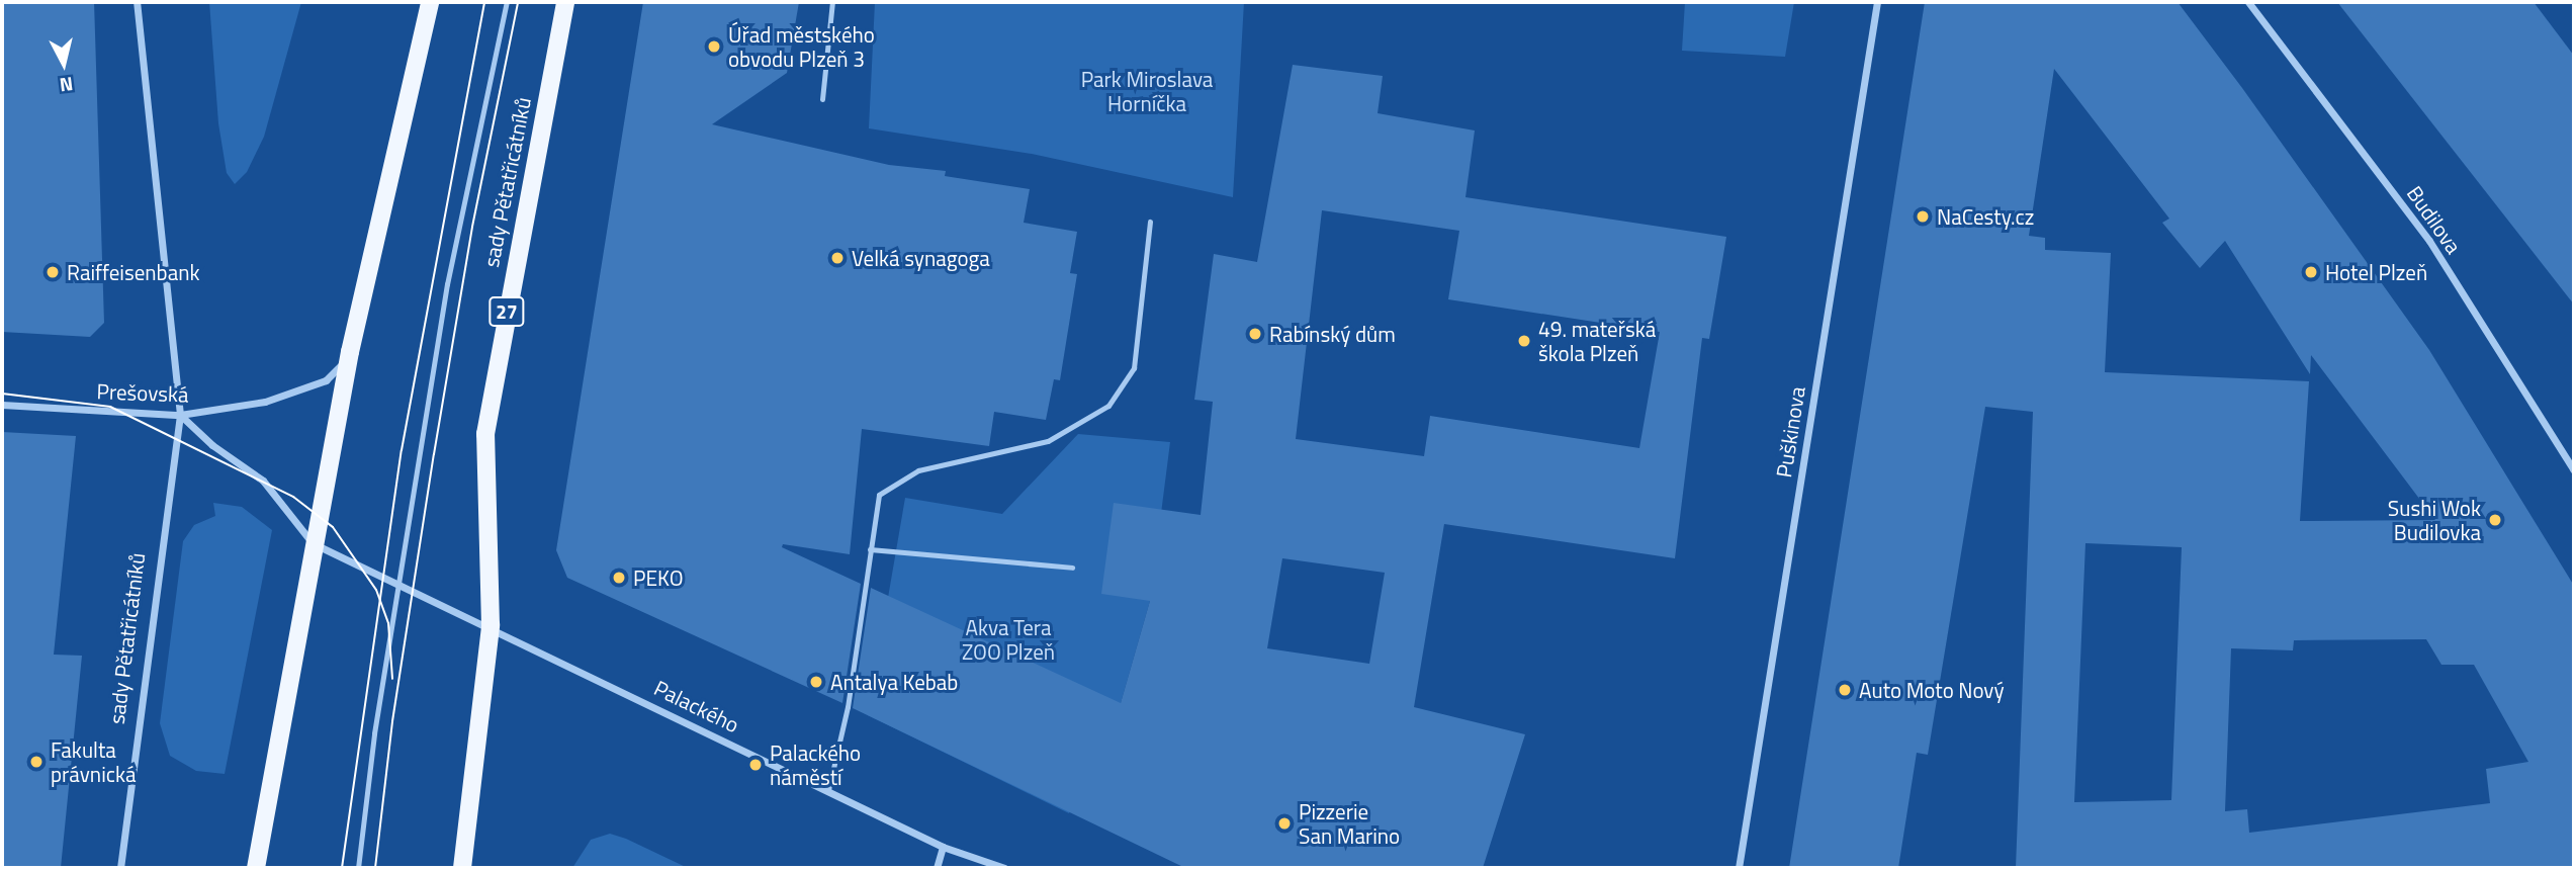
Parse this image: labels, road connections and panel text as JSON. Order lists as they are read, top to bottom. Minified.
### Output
{"streets":{"main road":["sady Pětatřicátníků","27"],"street":["Budilova","Prešovská","Puškinova","Palackého"]},"crossings":[["sady Pětatřicátníků","Prešovská"],["sady Pětatřicátníků","Palackého"]],"parks":["Park Miroslava Horníčka","Akva Tera ZOO Plzeň"],"places":["Úřad městského obvodu Plzeň 3","NaCesty.cz","Velká synagoga","Raiffeisenbank","Hotel Plzeň","Rabínský dům","49. mateřská škola Plzeň","Sushi Wok Budilovka","PEKO","Antalya Kebab","Auto Moto Nový","Fakulta právnická","Palackého náměstí","Pizzerie San Marino"],"north":"bottom"}
